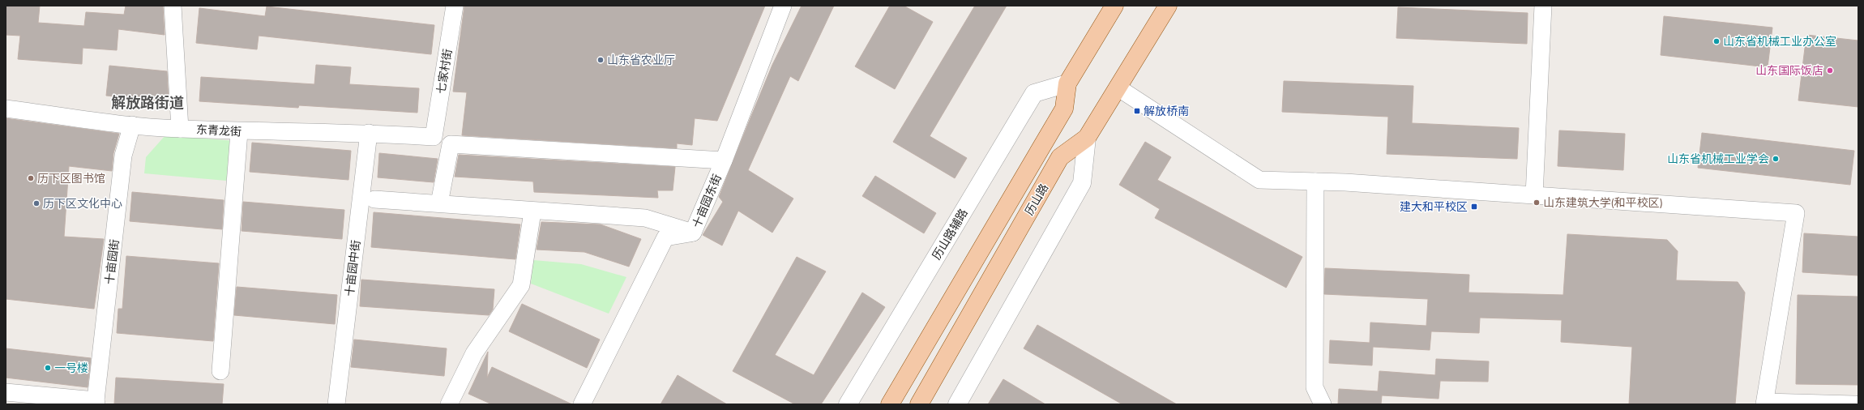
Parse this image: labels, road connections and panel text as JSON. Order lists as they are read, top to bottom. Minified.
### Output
{"streets":{"main road":["历山路"],"street":["七家村街","东青龙街","十亩园东街","历山路辅路","十亩园街","十亩园中街"]},"crossings":[["七家村街","东青龙街"],["东青龙街","十亩园街"],["东青龙街","十亩园中街"],["历山路","历山路辅路"]],"districts":["解放路街道"],"places":{"other":["山东省机械工业办公室","山东省农业厅","山东国际饭店","山东省机械工业学会","历下区图书馆","山东建筑大学(和平校区)","历下区文化中心","一号楼"],"transit":["解放桥南","建大和平校区"]}}
